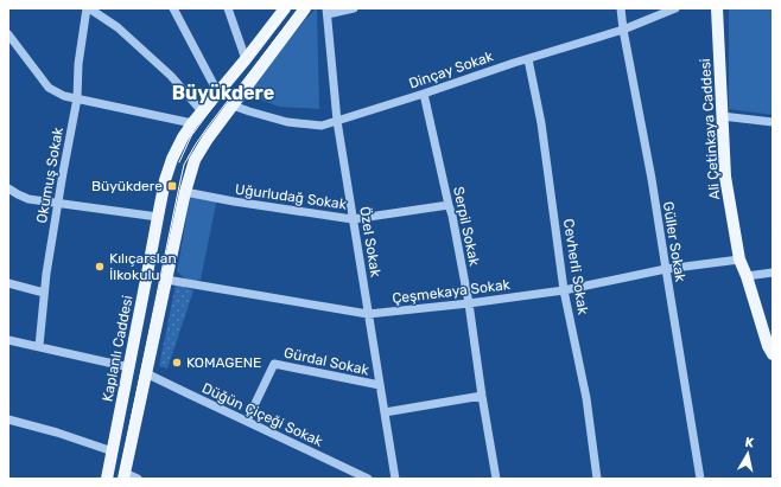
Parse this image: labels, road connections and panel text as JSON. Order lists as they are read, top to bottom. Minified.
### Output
{"streets":{"main road":["Ali Çetinkaya Caddesi","Kaplanlı Caddesi"],"street":["Dinçay Sokak","Okumuş Sokak","Uğurludağ Sokak","Serpil Sokak","Özel Sokak","Güller Sokak","Cevherli Sokak","Çeşmekaya Sokak","Gürdal Sokak","Düğün Çiçeği Sokak"]},"crossings":[["Dinçay Sokak","Serpil Sokak"],["Dinçay Sokak","Özel Sokak"],["Dinçay Sokak","Güller Sokak"],["Dinçay Sokak","Cevherli Sokak"],["Ali Çetinkaya Caddesi","Çeşmekaya Sokak"],["Uğurludağ Sokak","Serpil Sokak"],["Uğurludağ Sokak","Özel Sokak"],["Serpil Sokak","Çeşmekaya Sokak"],["Özel Sokak","Çeşmekaya Sokak"],["Özel Sokak","Gürdal Sokak"],["Güller Sokak","Çeşmekaya Sokak"],["Cevherli Sokak","Çeşmekaya Sokak"],["Gürdal Sokak","Düğün Çiçeği Sokak"]],"districts":["Büyükdere"],"places":{"transit":["Büyükdere"],"other":["Kılıçarslan İlkokulu","KOMAGENE"]},"north":"top"}
